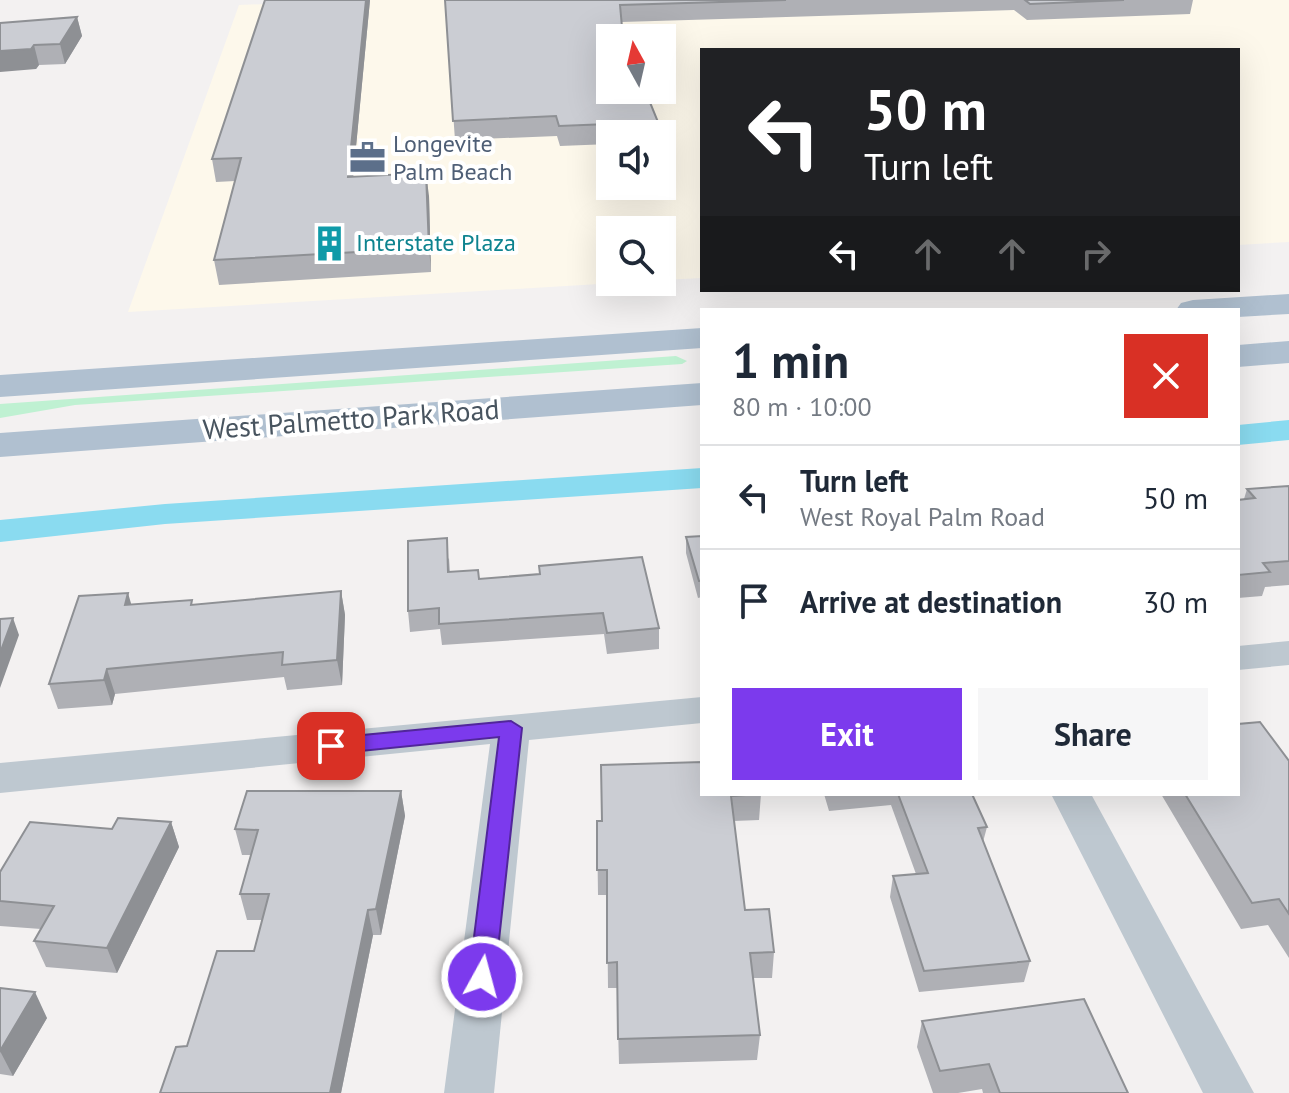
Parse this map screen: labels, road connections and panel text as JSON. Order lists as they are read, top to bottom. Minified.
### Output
{"streets":{"main road":["West Palmetto Park Road"]},"places":{"office":["Longevite Palm Beach"],"building":["Interstate Plaza"]},"north":"top","page":{"turn":["50 m","Turn left"],"heading":["1 min","80 m · 10:00"],"list":[{"name":"Turn left","note":"West Royal Palm Road","value":"50 m"},{"name":"Arrive at destination","value":"30 m"}],"buttons":["Exit","Share"]}}
